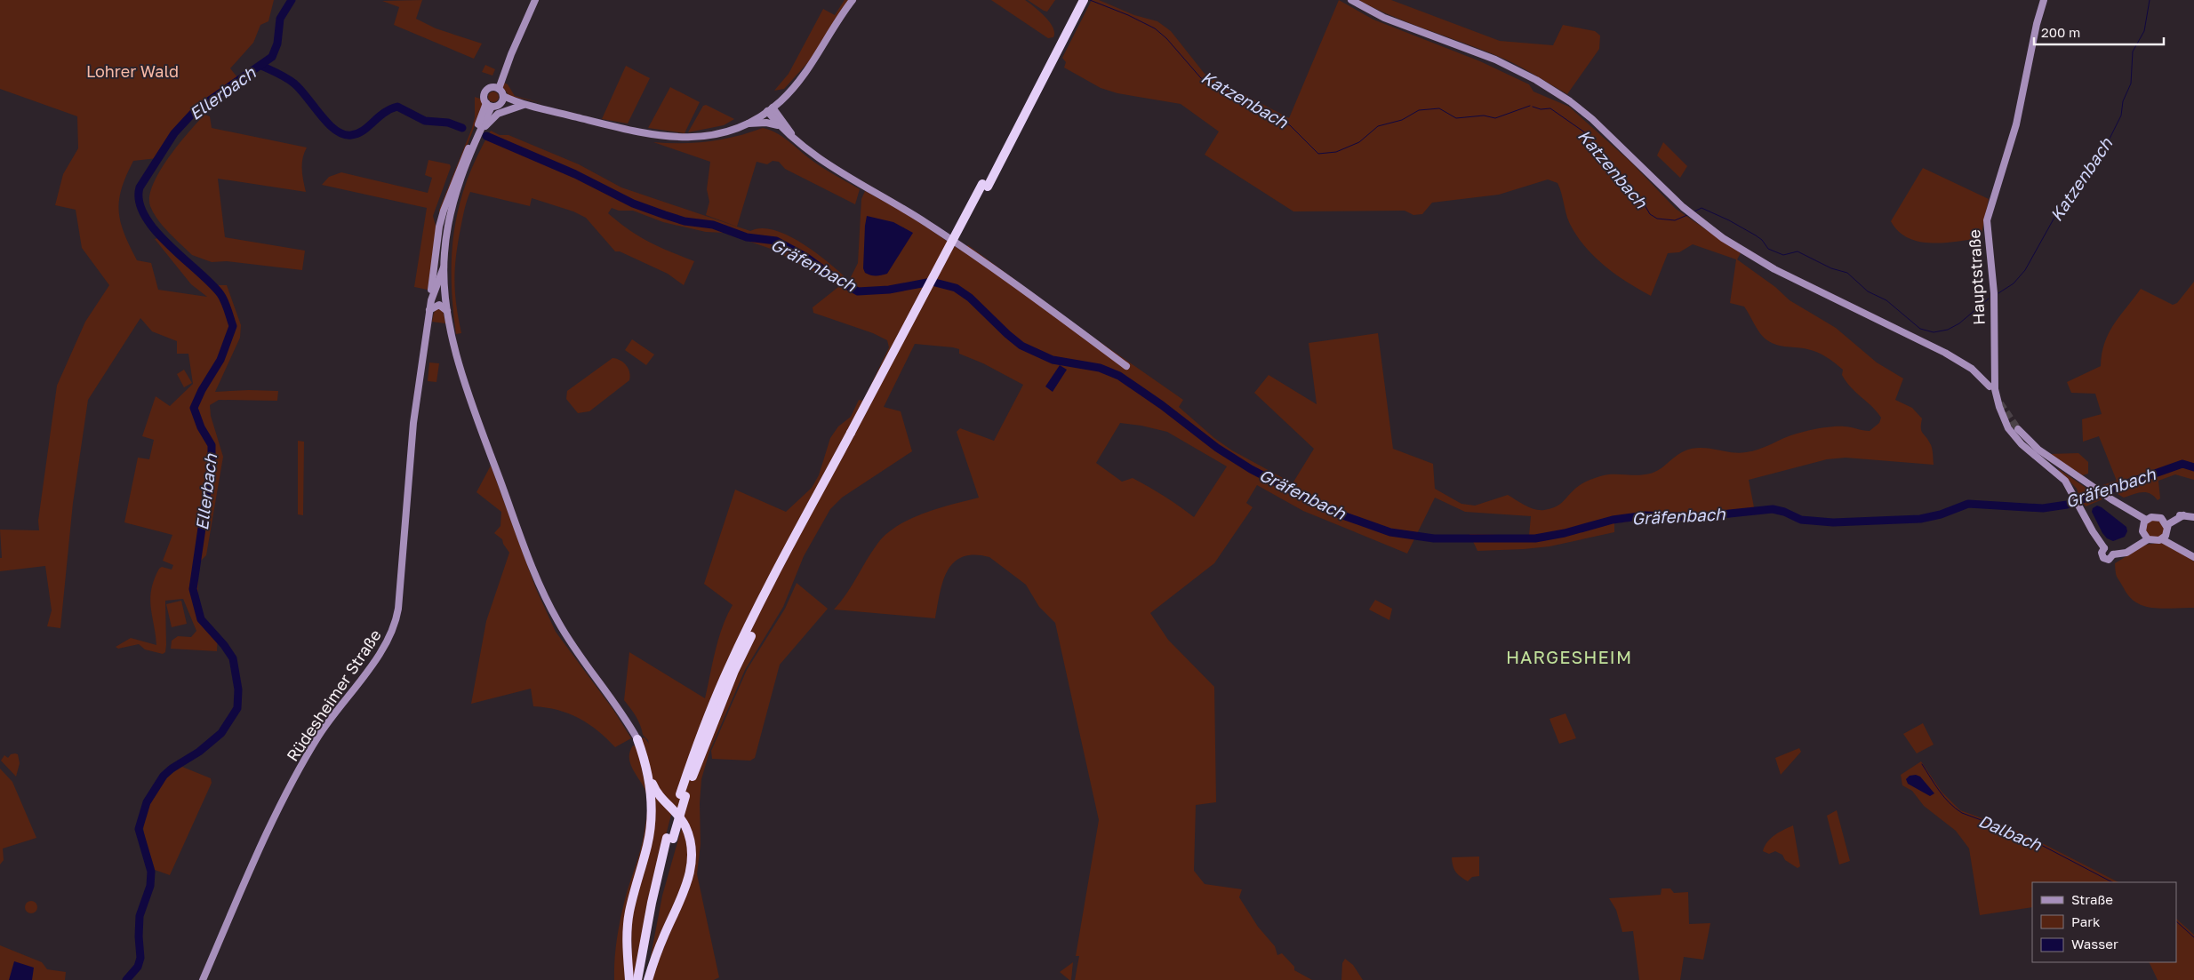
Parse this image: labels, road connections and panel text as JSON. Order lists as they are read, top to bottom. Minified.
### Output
{"streets":{"main road":["Hauptstraße","Rüdesheimer Straße"]},"districts":["HARGESHEIM"],"water":["Ellerbach","Katzenbach","Gräfenbach","Dalbach"],"parks":["Lohrer Wald"],"legend":["Straße","Park","Wasser"],"scale_bar":"200 m"}
